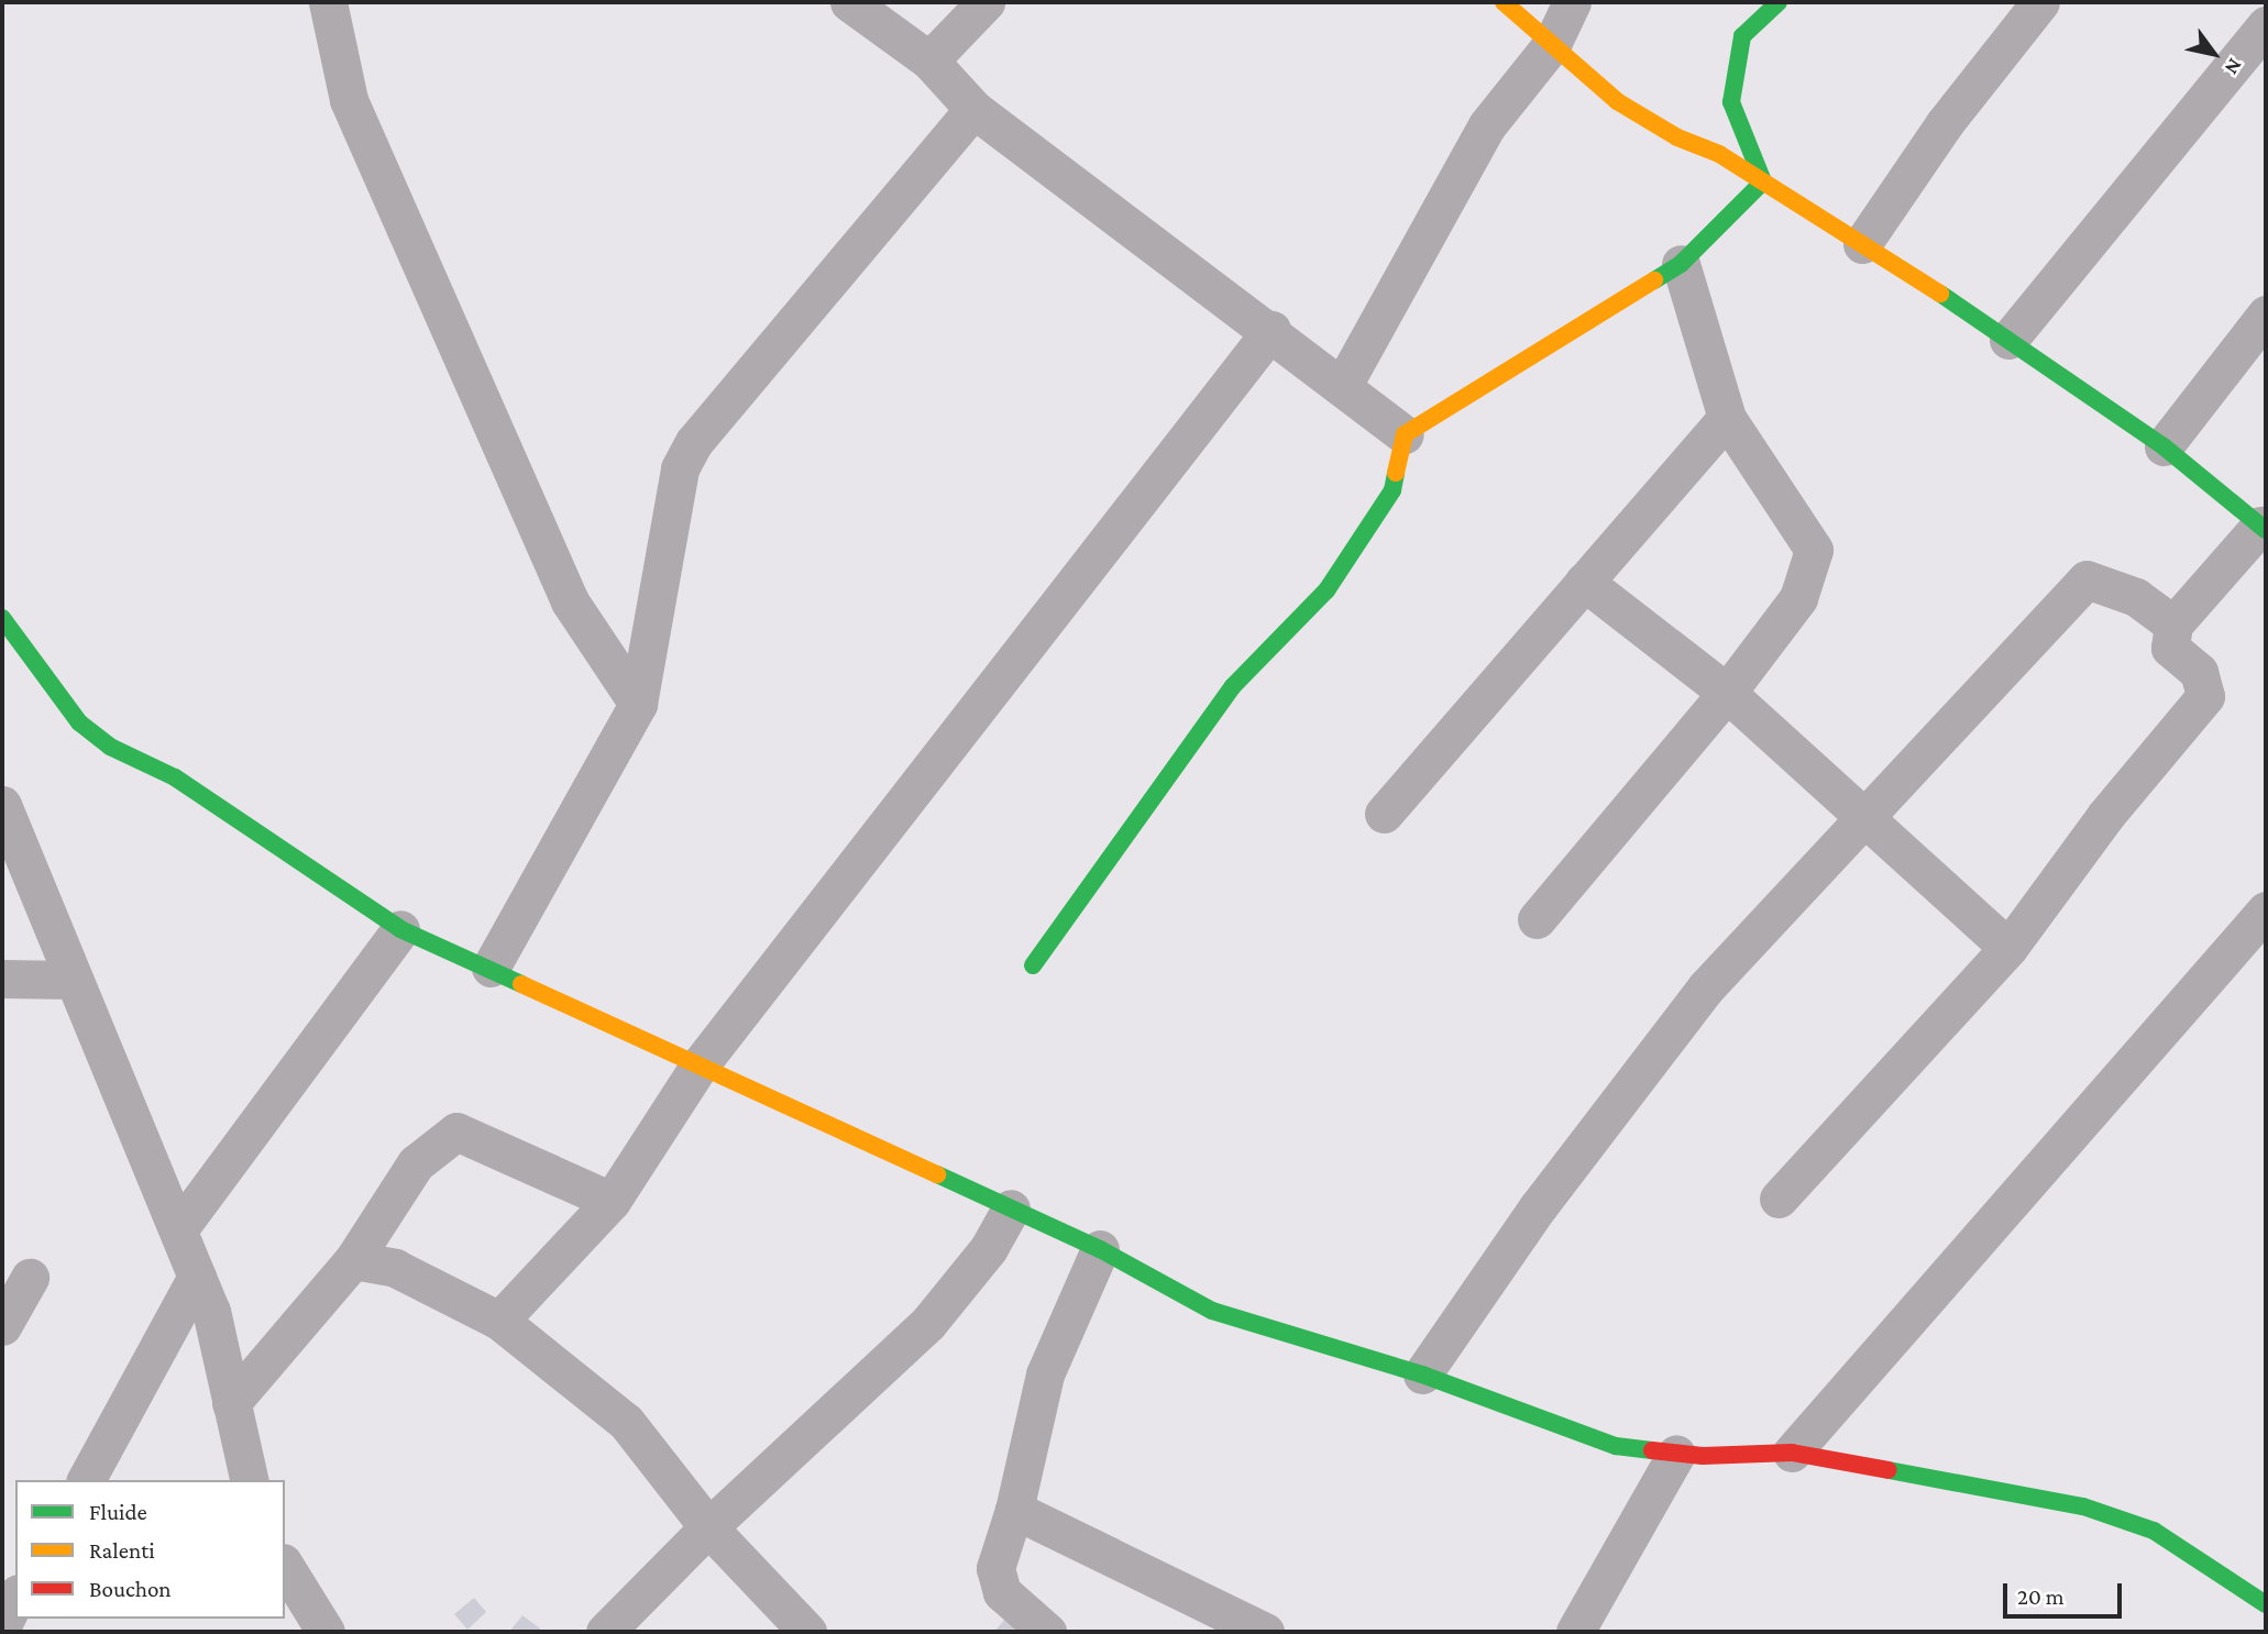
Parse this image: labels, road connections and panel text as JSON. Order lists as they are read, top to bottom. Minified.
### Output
{"legend":["Fluide","Ralenti","Bouchon"],"scale_bar":"20 m","north":"bottom right"}
